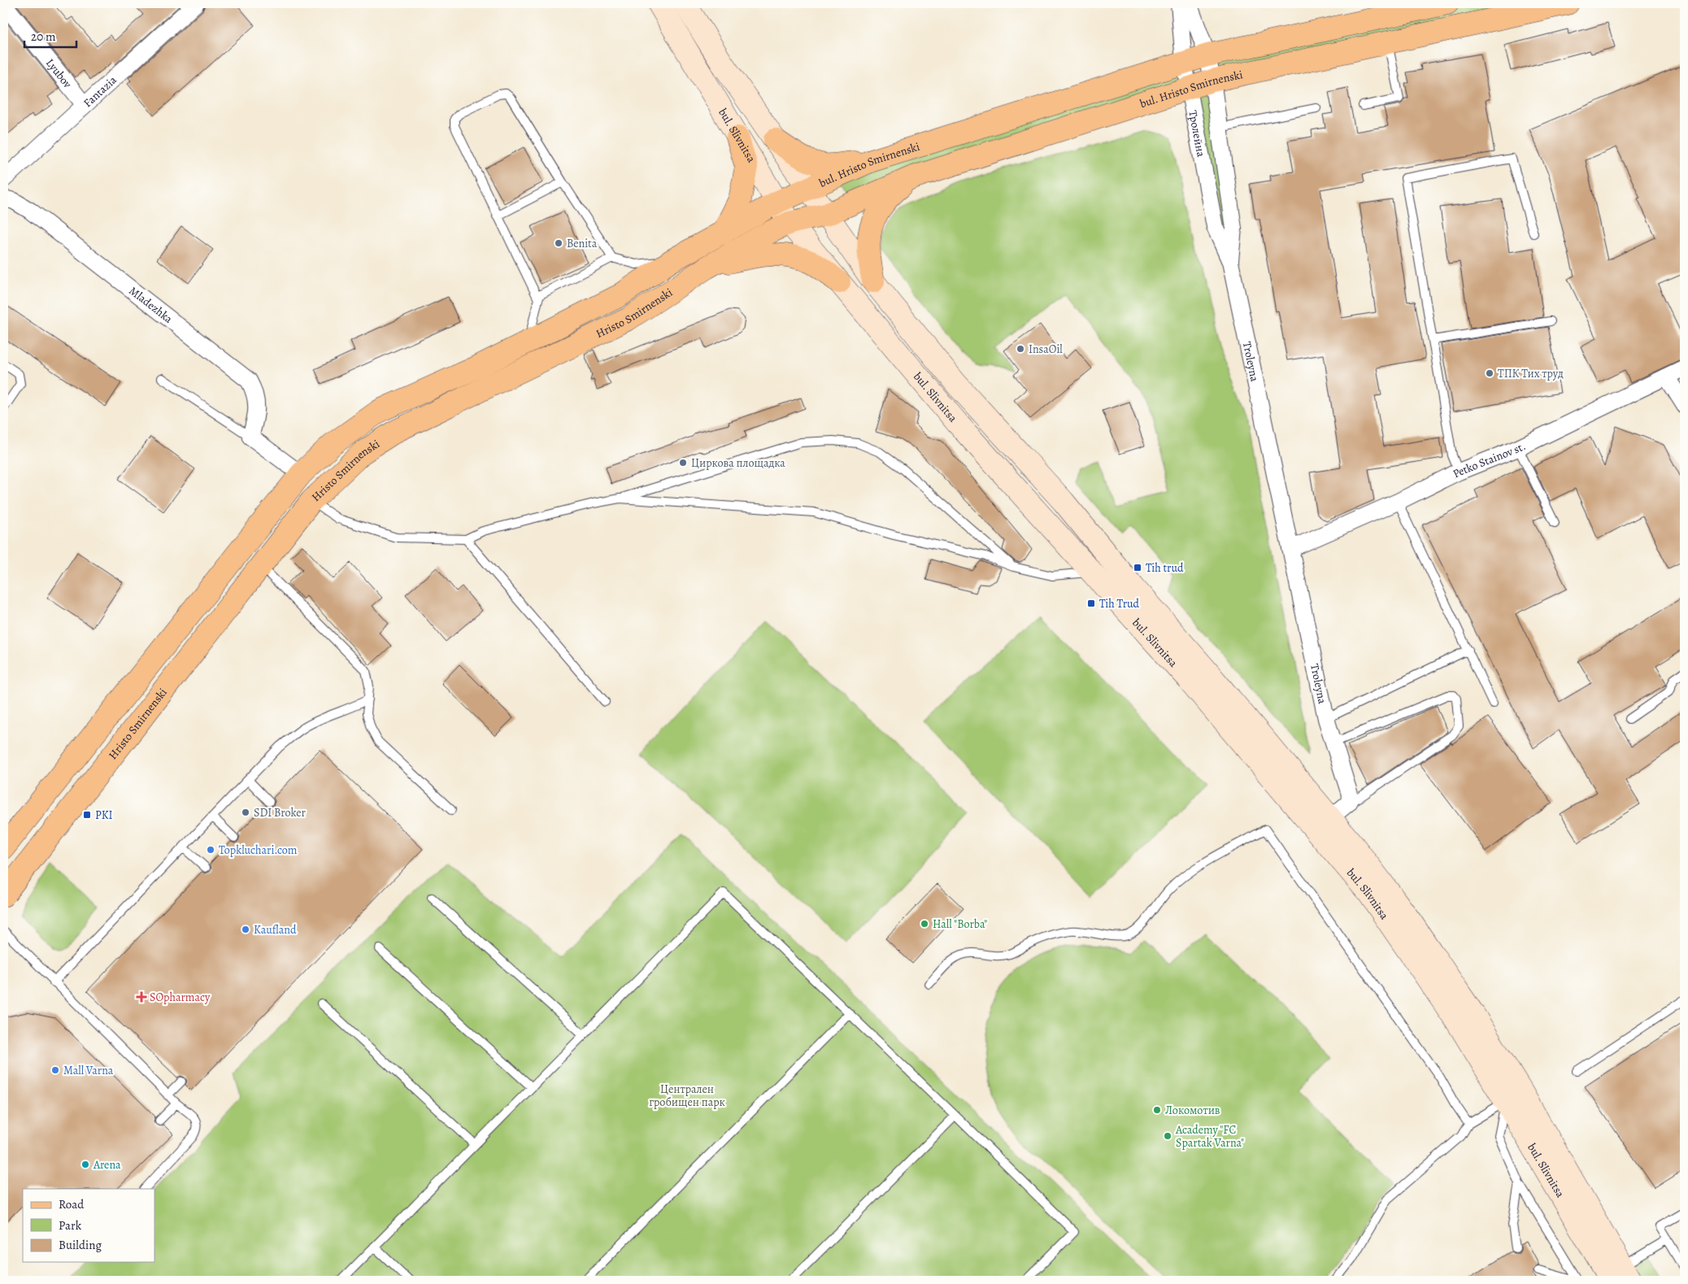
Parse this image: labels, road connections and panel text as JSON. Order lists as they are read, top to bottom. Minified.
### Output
{"streets":{"main road":["bul. Hristo Smirnenski","bul. Slivnitsa","Hristo Smirnenski"],"street":["Lyubov","Fantazia","Тролейна","Mladezhka","Troleyna","Petko Stainov st."]},"crossings":[["Lyubov","Fantazia"],["bul. Hristo Smirnenski","Тролейна"],["bul. Hristo Smirnenski","bul. Slivnitsa"],["bul. Hristo Smirnenski","Hristo Smirnenski"],["bul. Hristo Smirnenski","Troleyna"],["Тролейна","Troleyna"],["bul. Slivnitsa","Hristo Smirnenski"],["Troleyna","Petko Stainov st."]],"parks":["Централен гробищен парк"],"places":{"other":["Benita","InsaOil","ТПК Тих труд","Циркова площадка","SDI Broker","Topkluchari.com","Hall \"Borba\"","Kaufland","Mall Varna","Локомотив","Academy \"FC Spartak Varna\"","Arena"],"transit":["Tih trud","Tih Trud","PKI"],"health":["SOpharmacy"]},"legend":["Road","Park","Building"],"scale_bar":"20 m"}
